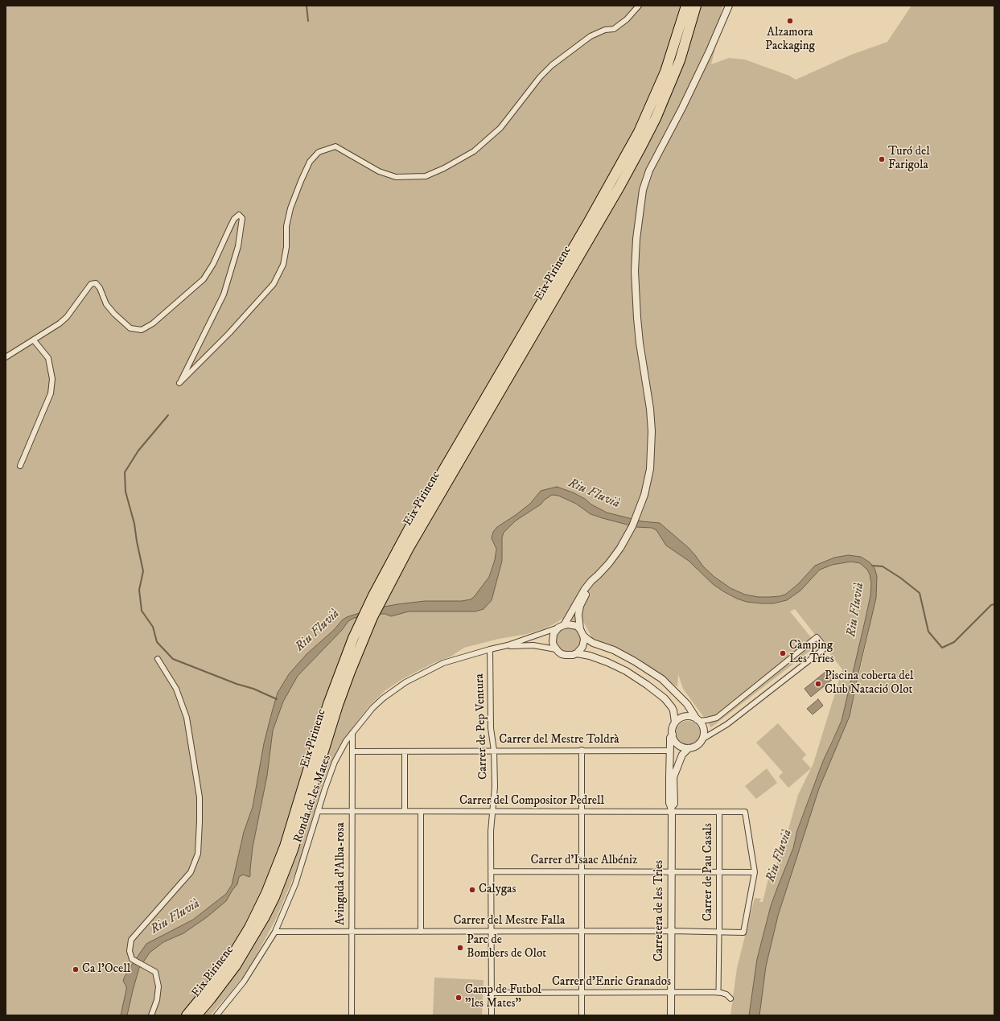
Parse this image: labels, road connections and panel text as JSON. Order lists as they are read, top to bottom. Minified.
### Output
{"streets":{"highway":["Eix Pirinenc"],"street":["Carrer de Pep Ventura","Carrer del Mestre Toldrà","Ronda de les Mates","Carrer del Compositor Pedrell","Carrer d'Isaac Albéniz","Carrer de Pau Casals","Avinguda d'Alba-rosa","Carretera de les Tries","Carrer del Mestre Falla","Carrer d'Enric Granados"]},"crossings":[["Carrer de Pep Ventura","Carrer del Mestre Toldrà"],["Carrer de Pep Ventura","Ronda de les Mates"],["Carrer de Pep Ventura","Carrer del Compositor Pedrell"],["Carrer de Pep Ventura","Carrer d'Isaac Albéniz"],["Carrer de Pep Ventura","Carrer del Mestre Falla"],["Carrer de Pep Ventura","Carrer d'Enric Granados"],["Carrer del Mestre Toldrà","Avinguda d'Alba-rosa"],["Carrer del Mestre Toldrà","Carretera de les Tries"],["Ronda de les Mates","Carrer del Compositor Pedrell"],["Ronda de les Mates","Avinguda d'Alba-rosa"],["Ronda de les Mates","Carrer del Mestre Falla"],["Carrer del Compositor Pedrell","Carrer d'Isaac Albéniz"],["Carrer del Compositor Pedrell","Carrer de Pau Casals"],["Carrer del Compositor Pedrell","Avinguda d'Alba-rosa"],["Carrer del Compositor Pedrell","Carretera de les Tries"],["Carrer del Compositor Pedrell","Carrer del Mestre Falla"],["Carrer d'Isaac Albéniz","Carrer de Pau Casals"],["Carrer d'Isaac Albéniz","Carretera de les Tries"],["Carrer d'Isaac Albéniz","Carrer del Mestre Falla"],["Carrer de Pau Casals","Carrer del Mestre Falla"],["Avinguda d'Alba-rosa","Carrer del Mestre Falla"],["Carretera de les Tries","Carrer del Mestre Falla"],["Carretera de les Tries","Carrer d'Enric Granados"]],"water":["Riu Fluvià"],"places":["Alzamora Packaging","Turó del Farigola","Càmping Les Tries","Piscina coberta del Club Natació Olot","Calygas","Parc de Bombers de Olot","Ca l'Ocell","Camp de Futbol \"les Mates\""]}
